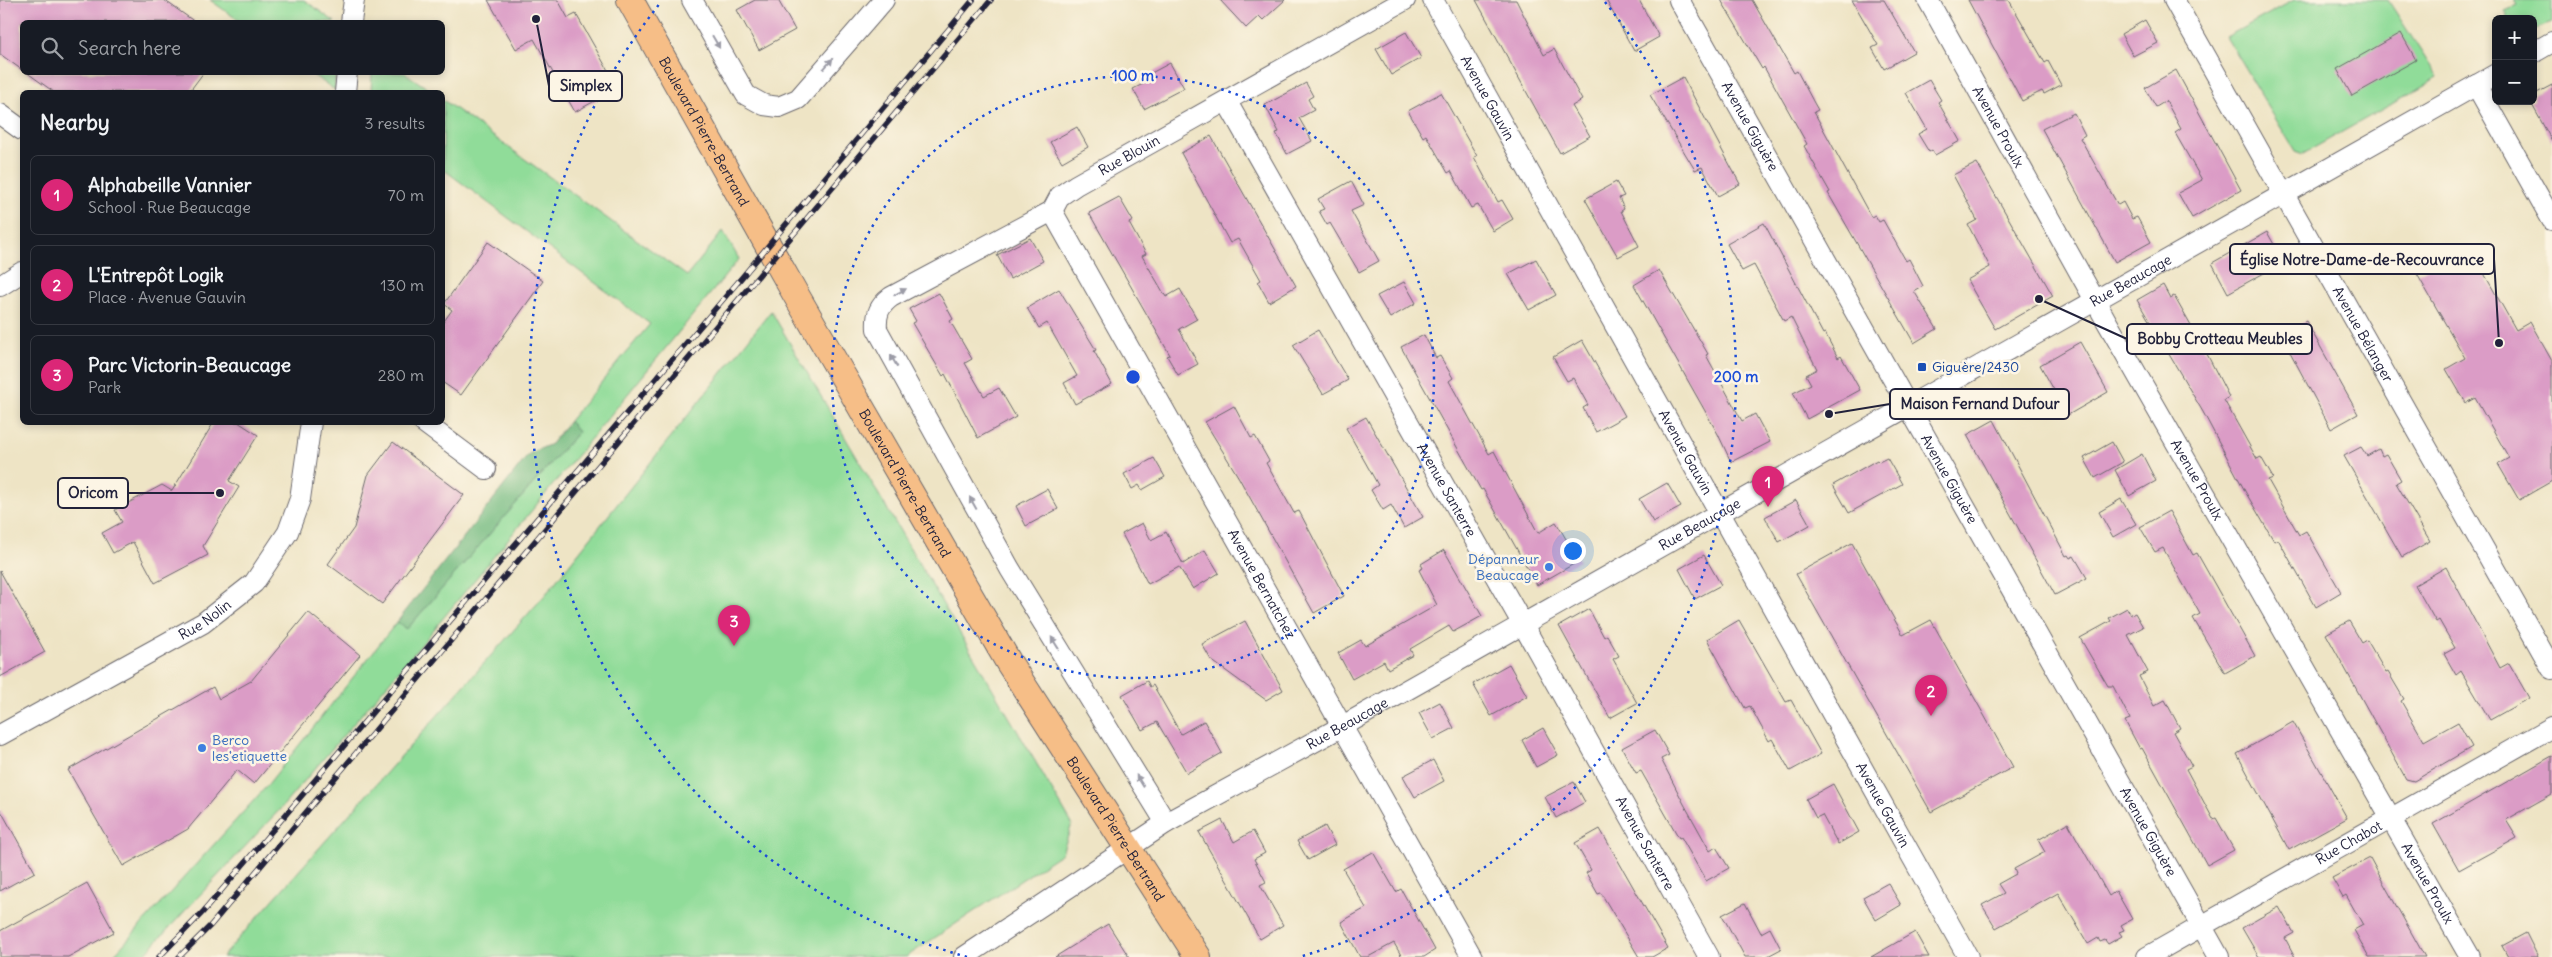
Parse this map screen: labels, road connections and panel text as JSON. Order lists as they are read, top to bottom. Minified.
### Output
{"streets":{"main road":["Boulevard Pierre-Bertrand"],"street":["Avenue Gauvin","Avenue Giguère","Avenue Proulx","Rue Blouin","Rue Beaucage","Avenue Bélanger","Avenue Santerre","Avenue Bernatchez","Rue Nolin","Rue Chabot"]},"crossings":[["Avenue Gauvin","Rue Beaucage"],["Avenue Giguère","Rue Beaucage"],["Avenue Giguère","Rue Chabot"],["Avenue Proulx","Rue Beaucage"],["Avenue Proulx","Rue Chabot"],["Boulevard Pierre-Bertrand","Rue Beaucage"],["Rue Blouin","Rue Beaucage"],["Rue Blouin","Avenue Santerre"],["Rue Blouin","Avenue Bernatchez"],["Rue Beaucage","Avenue Bélanger"],["Rue Beaucage","Avenue Santerre"],["Rue Beaucage","Avenue Bernatchez"]],"places":{"other":["Simplex","Bobby Crotteau Meubles","Église Notre-Dame-de-Recouvrance","Maison Fernand Dufour","Oricom","Dépanneur Beaucage","Berco les'etiquette"],"transit":["Giguère/2430"]},"page":{"map_buttons":["+","−"],"search":"Search here","heading":["Nearby","3 results"],"list":[{"mark":"1","name":"Alphabeille Vannier","note":"School · Rue Beaucage","value":"70 m"},{"mark":"2","name":"L'Entrepôt Logik","note":"Place · Avenue Gauvin","value":"130 m"},{"mark":"3","name":"Parc Victorin-Beaucage","note":"Park","value":"280 m"}],"pins":["1","3","2"]},"rings":["100 m","200 m"]}
